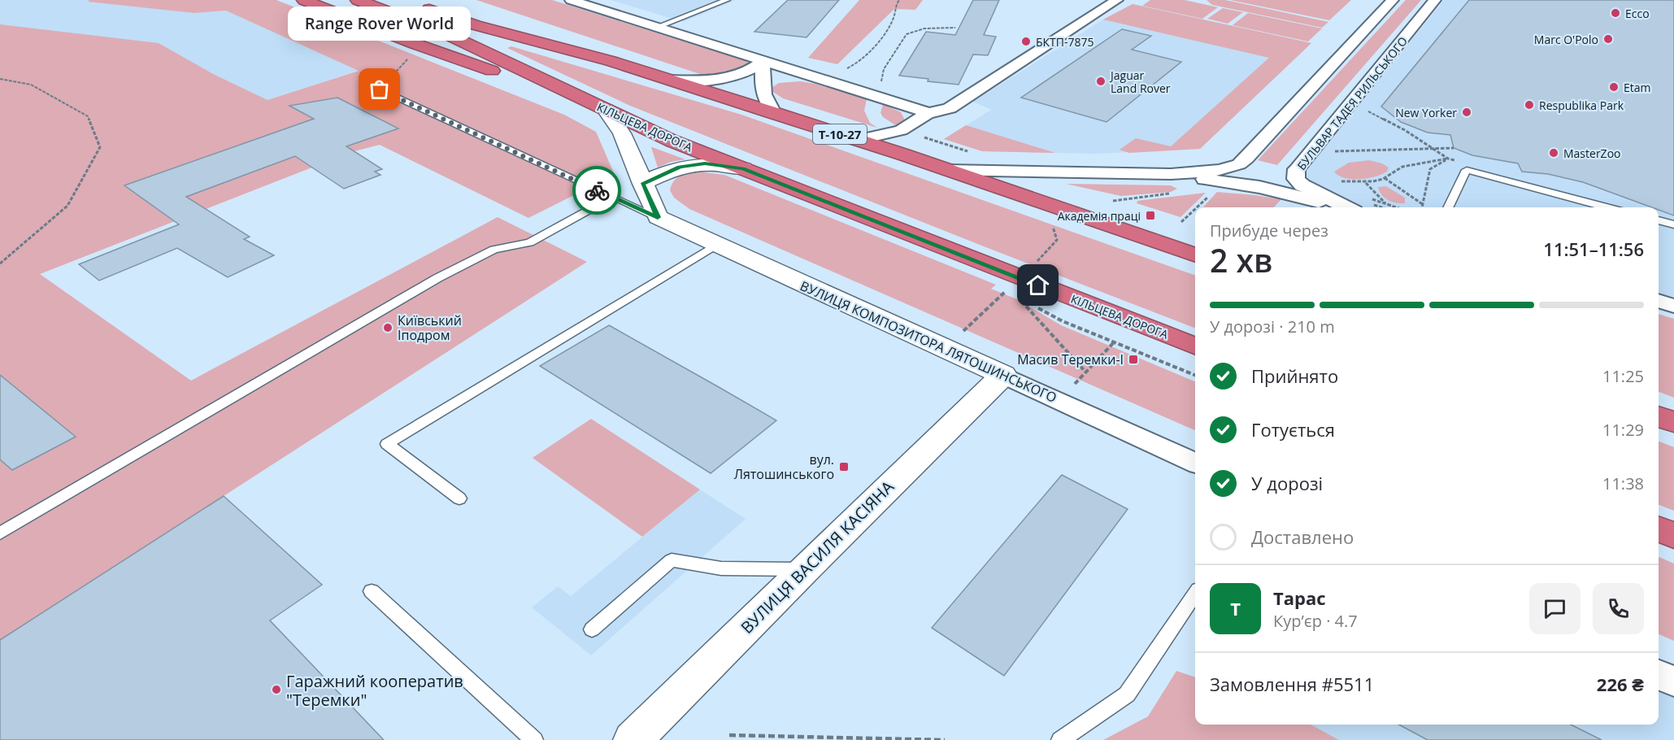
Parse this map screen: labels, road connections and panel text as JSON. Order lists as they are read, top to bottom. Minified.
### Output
{"streets":{"highway":["КІЛЬЦЕВА ДОРОГА","Т-10-27"],"street":["БУЛЬВАР ТАДЕЯ РИЛЬСЬКОГО","ВУЛИЦЯ КОМПОЗИТОРА ЛЯТОШИНСЬКОГО","ВУЛИЦЯ ВАСИЛЯ КАСІЯНА"]},"crossings":[["ВУЛИЦЯ КОМПОЗИТОРА ЛЯТОШИНСЬКОГО","ВУЛИЦЯ ВАСИЛЯ КАСІЯНА"]],"places":{"other":["Ecco","Marc O'Polo","БКТП-7875","Jaguar Land Rover","Etam","Range Rover World","Respublika Park","New Yorker","MasterZoo","Київський Іподром","Гаражний кооператив \"Теремки\""],"transit":["Академія праці","Масив Теремки-I","вул. Лятошинського"]},"page":{"bubble":"Range Rover World","heading":["2 хв","Прибуде через","11:51–11:56"],"panel":["Тарас","Кур’єр · 4.7","Замовлення #5511","226 ₴"],"bar":"У дорозі · 210 m","list":[["Прийнято","11:25"],["Готується","11:29"],["У дорозі","11:38"],"Доставлено"],"round":"Т"}}
